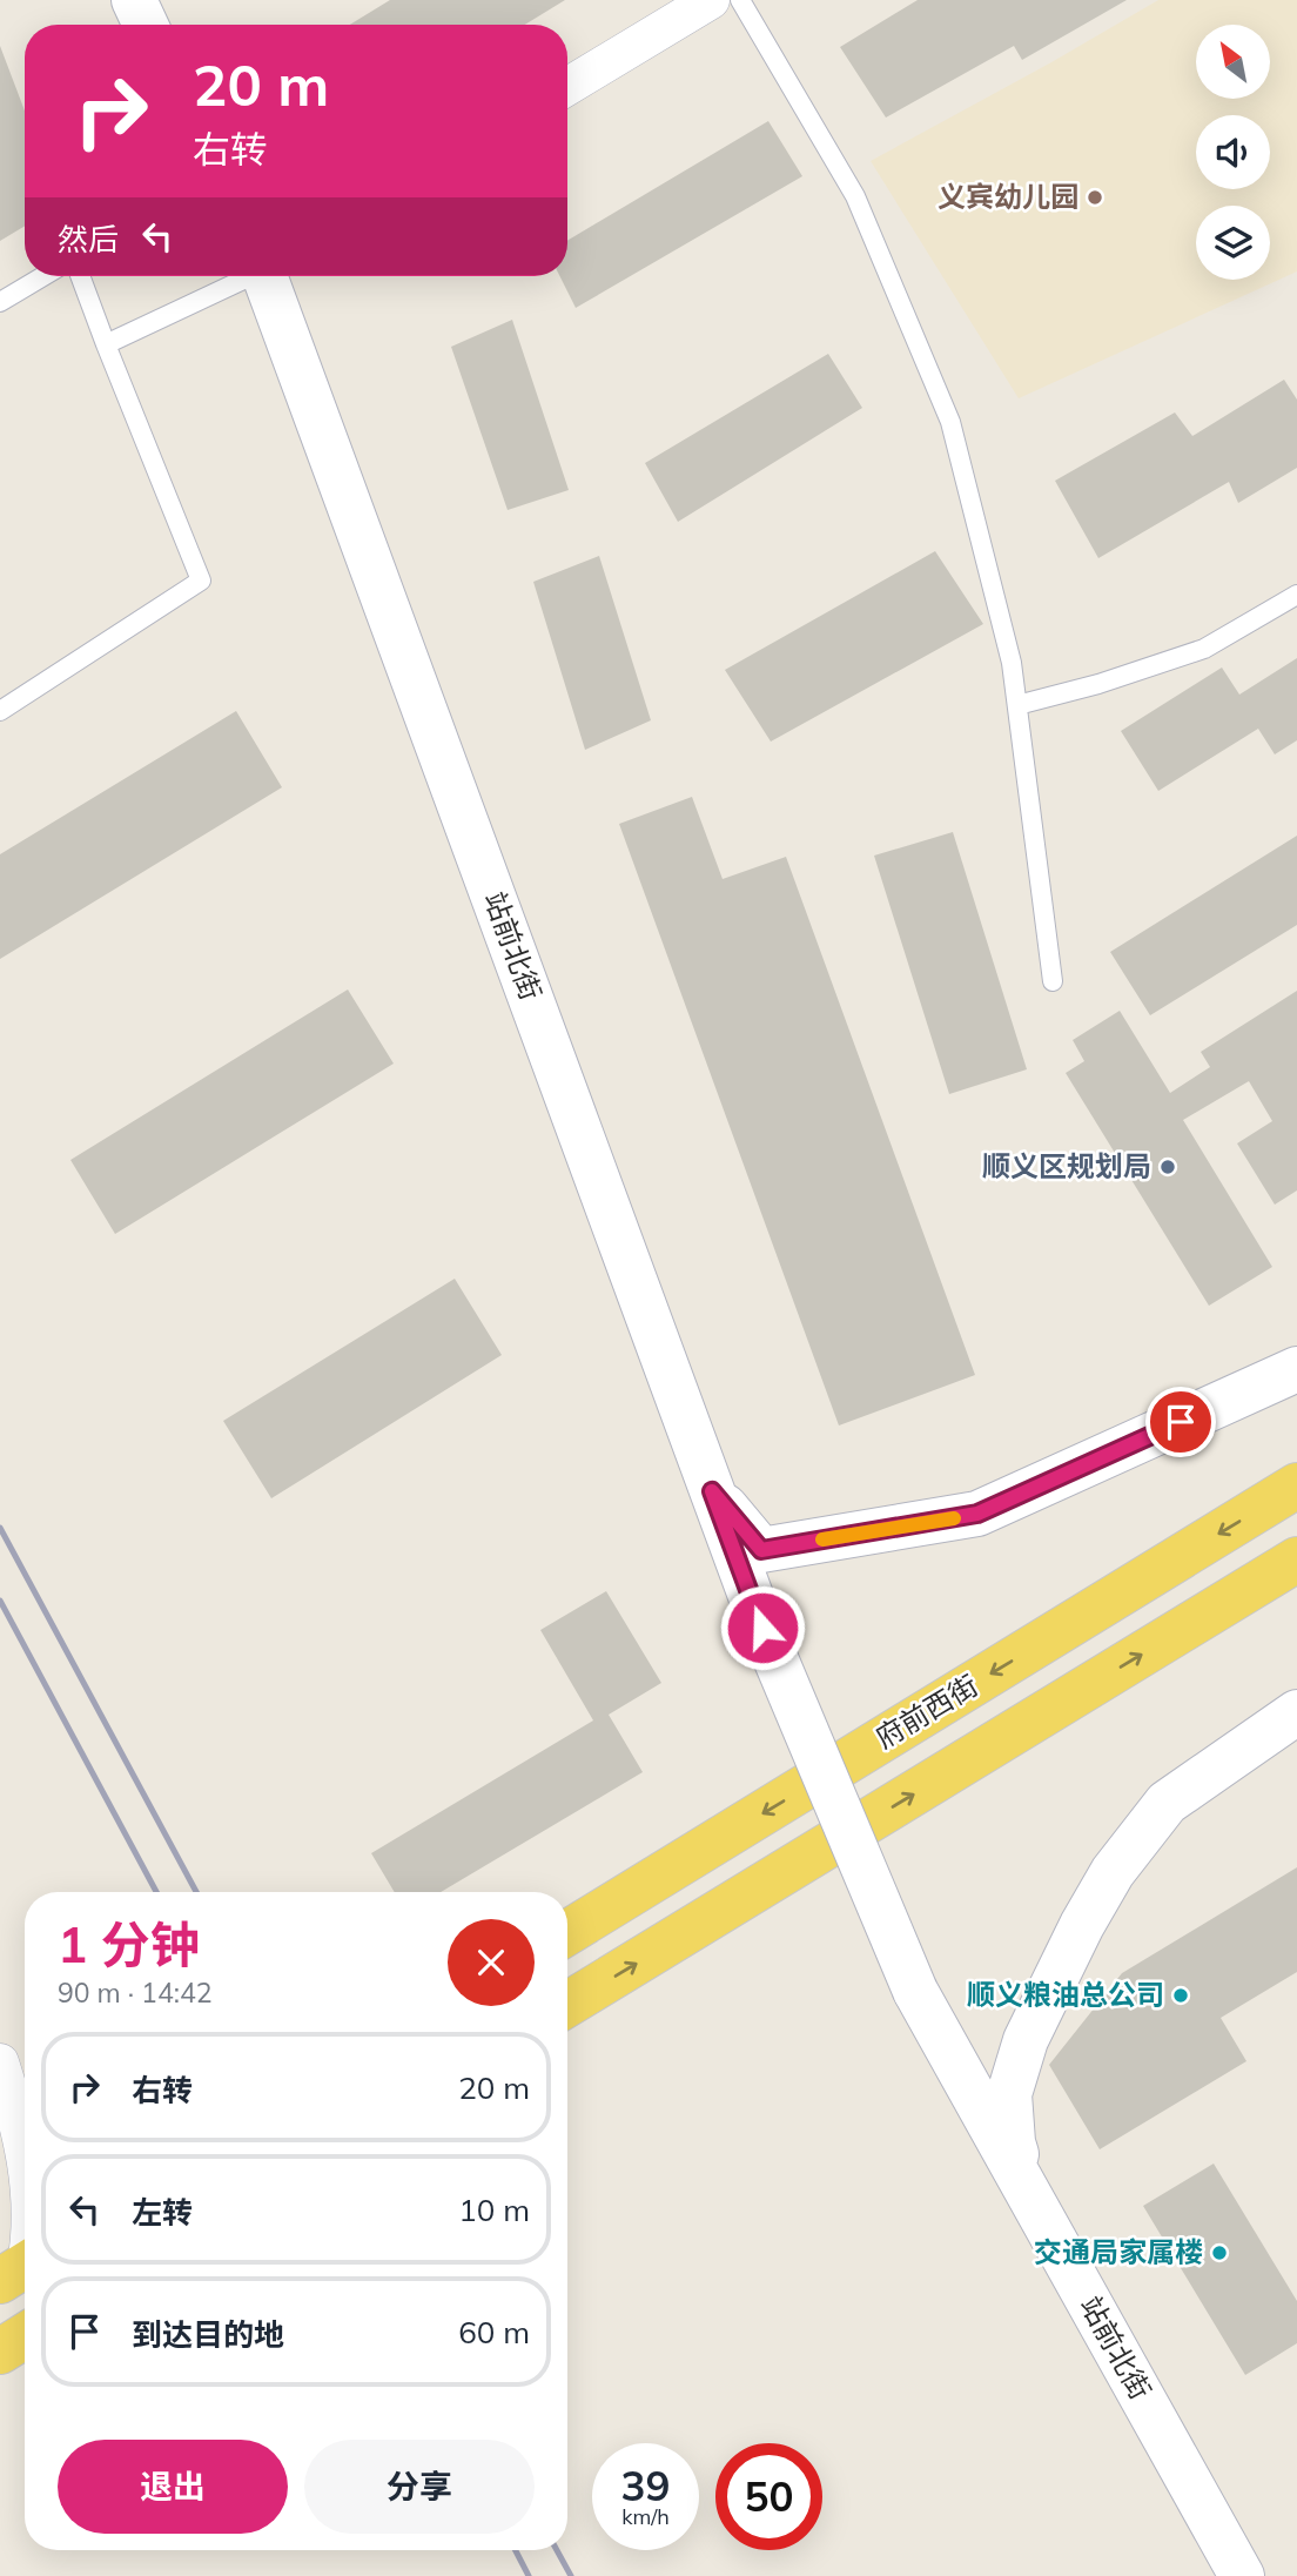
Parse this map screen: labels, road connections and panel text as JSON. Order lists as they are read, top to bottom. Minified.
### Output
{"streets":{"main road":["站前北街","府前西街"]},"places":["义宾幼儿园","顺义区规划局","顺义粮油总公司","交通局家属楼"],"north":"top left","page":{"turn":["20 m","右转"],"then":"然后","heading":["1 分钟","90 m · 14:42"],"list":[{"name":"右转","value":"20 m"},{"name":"左转","value":"10 m"},{"name":"到达目的地","value":"60 m"}],"buttons":["退出","分享"],"speed":"39 km/h","limit":"50"}}
